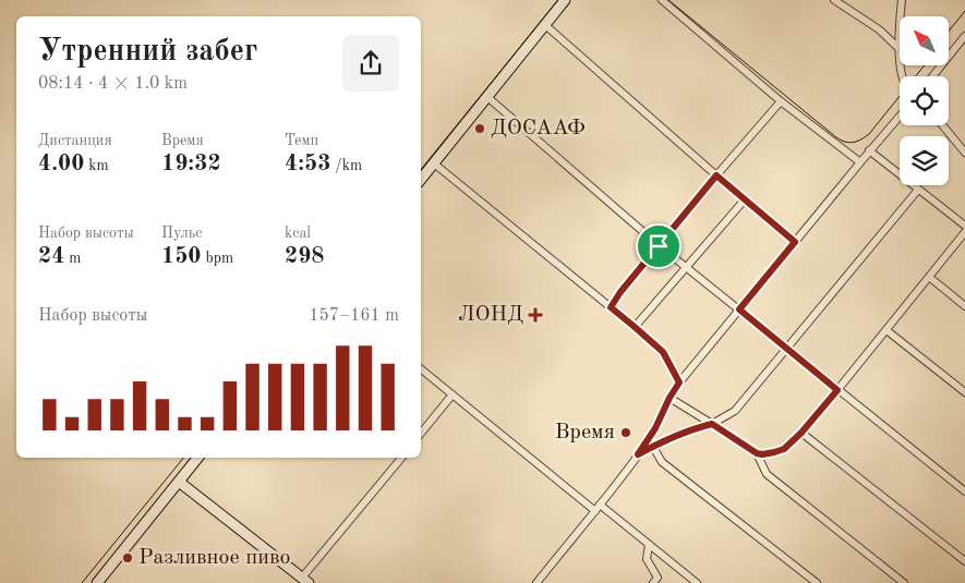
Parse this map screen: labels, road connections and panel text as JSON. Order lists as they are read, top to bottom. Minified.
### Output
{"places":{"other":["ДОСААФ","Время","Разливное пиво"],"health":["ЛОНД"]},"north":"top left","page":{"heading":["Утренний забег","08:14 · 4 × 1.0 km"],"stats":[["Дистанция","4.00 km"],["Время","19:32"],["Темп","4:53 /km"],["Набор высоты","24 m"],["Пульс","150 bpm"],["kcal","298"]],"chart":["Набор высоты","157–161 m"]}}
